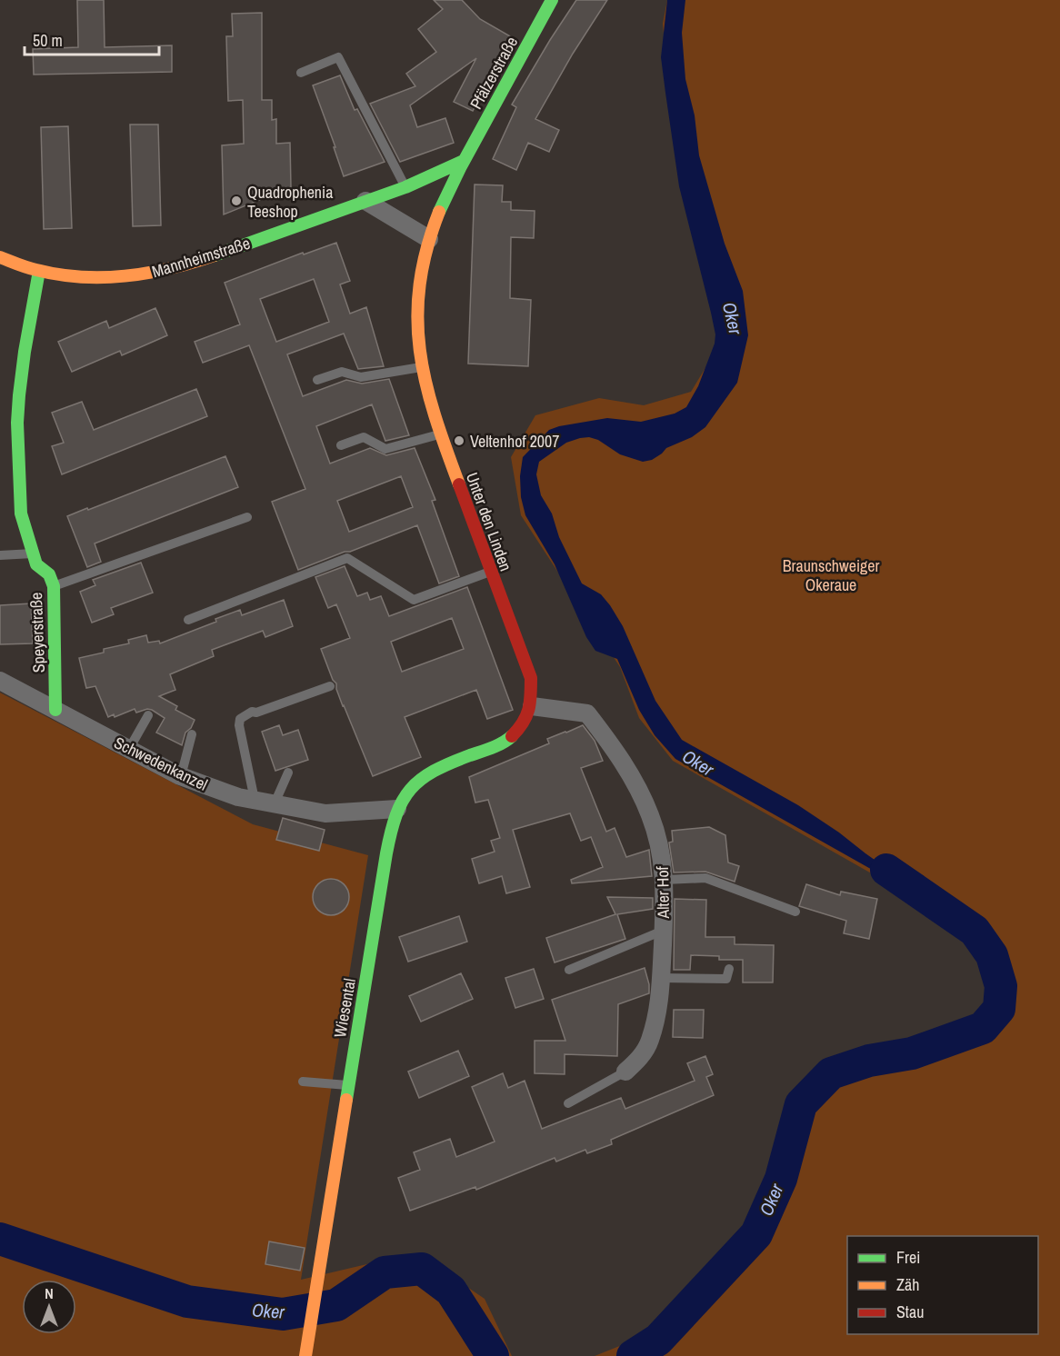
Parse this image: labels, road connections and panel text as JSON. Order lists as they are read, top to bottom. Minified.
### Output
{"streets":{"street":["Pfälzerstraße","Mannheimstraße","Unter den Linden","Speyerstraße","Schwedenkanzel","Alter Hof","Wiesental"]},"crossings":[["Pfälzerstraße","Mannheimstraße"],["Pfälzerstraße","Unter den Linden"],["Mannheimstraße","Unter den Linden"],["Mannheimstraße","Speyerstraße"],["Unter den Linden","Alter Hof"],["Unter den Linden","Wiesental"],["Speyerstraße","Schwedenkanzel"],["Schwedenkanzel","Wiesental"]],"water":["Oker"],"parks":["Braunschweiger Okeraue"],"places":["Quadrophenia Teeshop","Veltenhof 2007"],"legend":["Frei","Zäh","Stau"],"scale_bar":"50 m","north":"top"}
